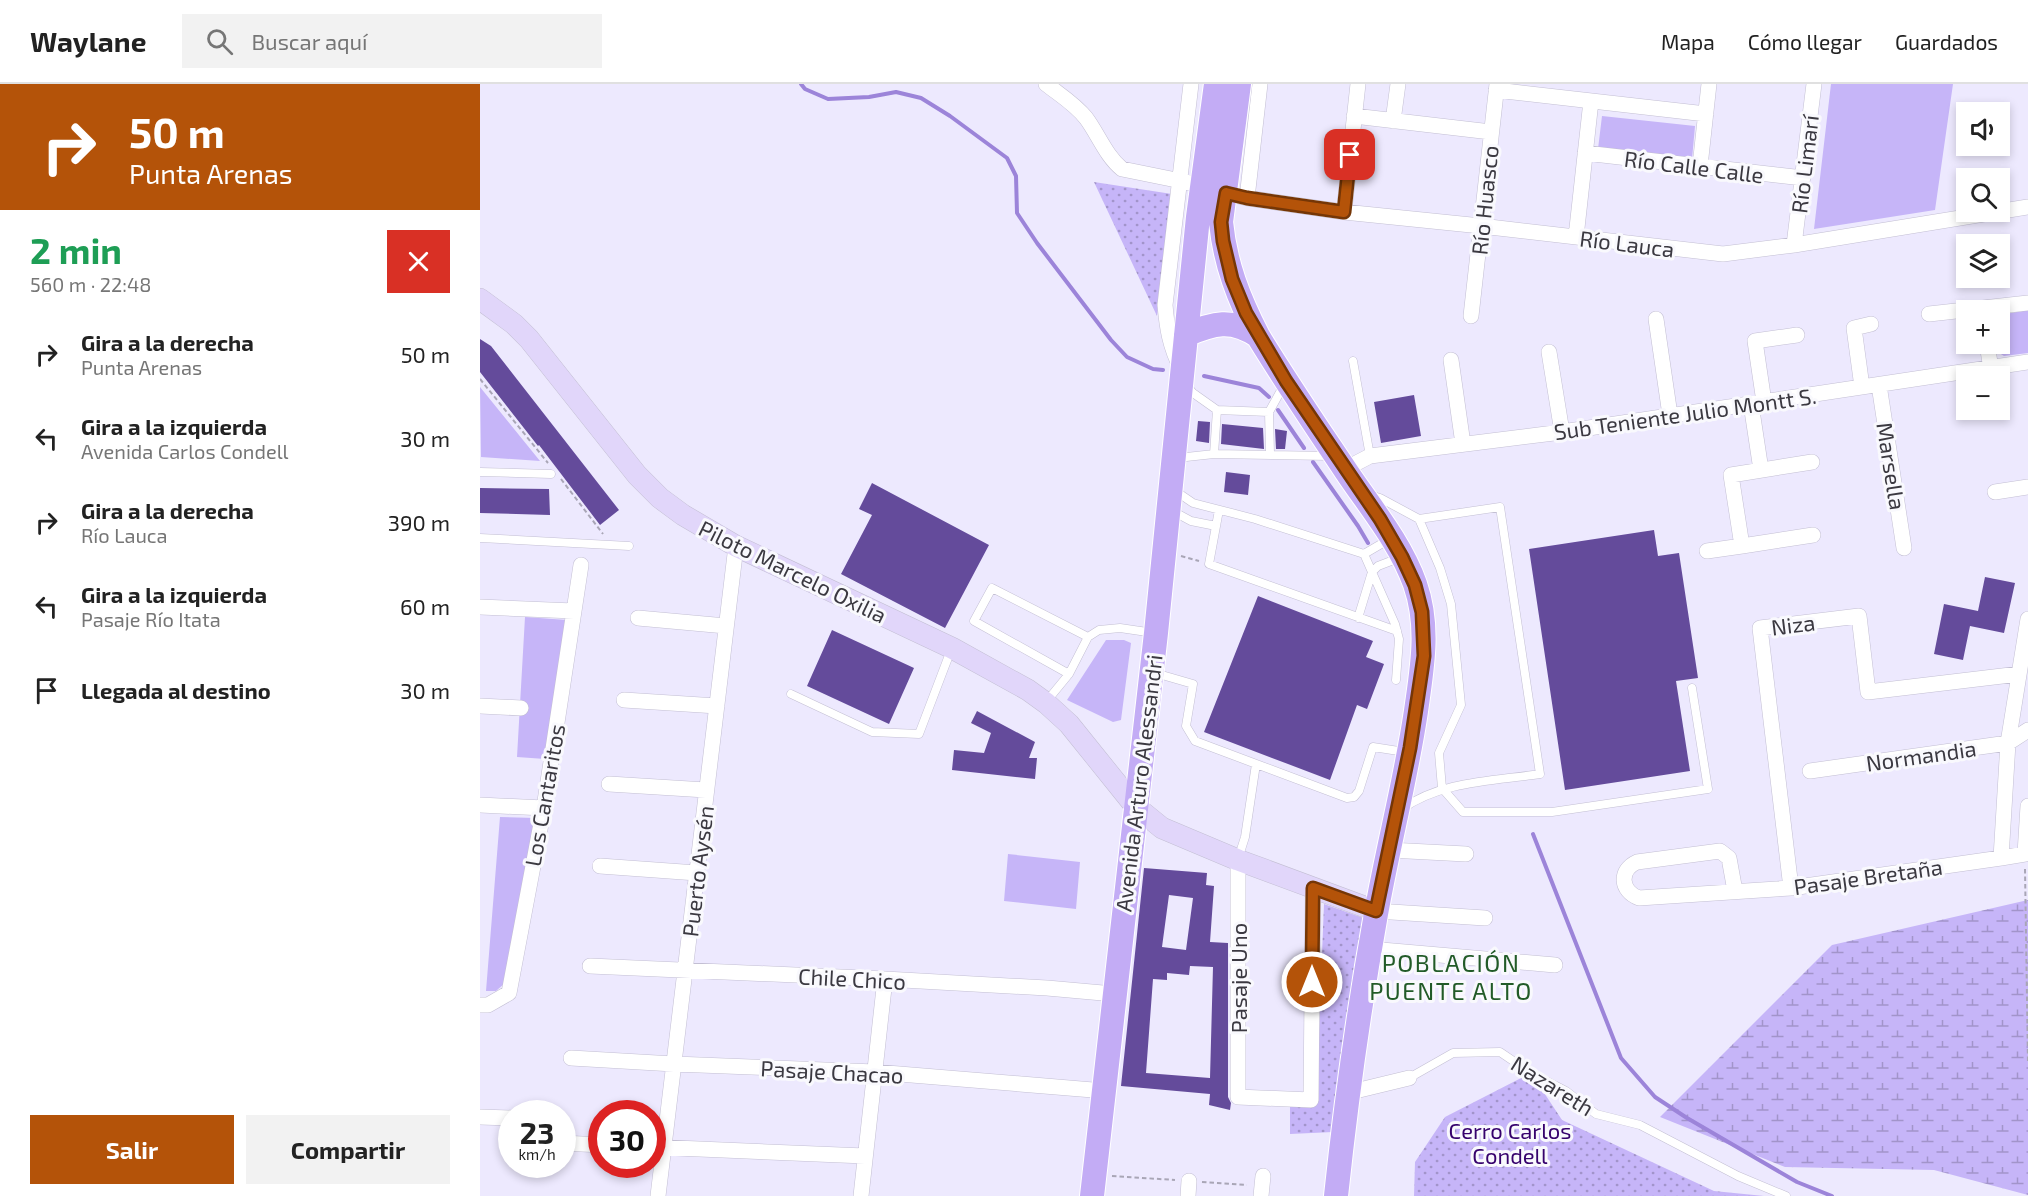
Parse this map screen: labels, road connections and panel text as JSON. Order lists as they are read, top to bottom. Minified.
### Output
{"streets":{"main road":["Avenida Arturo Alessandri"],"street":["Río Limarí","Río Calle Calle","Río Huasco","Río Lauca","Sub Teniente Julio Montt S.","Marsella","Piloto Marcelo Oxilia","Niza","Normandia","Los Cantaritos","Puerto Aysén","Pasaje Bretaña","Chile Chico","Pasaje Uno","Pasaje Chacao","Nazareth"]},"crossings":[["Río Limarí","Río Calle Calle"],["Río Limarí","Río Lauca"],["Río Huasco","Río Lauca"],["Sub Teniente Julio Montt S.","Marsella"],["Piloto Marcelo Oxilia","Avenida Arturo Alessandri"],["Piloto Marcelo Oxilia","Puerto Aysén"],["Piloto Marcelo Oxilia","Pasaje Uno"],["Niza","Pasaje Bretaña"],["Avenida Arturo Alessandri","Chile Chico"],["Puerto Aysén","Chile Chico"],["Puerto Aysén","Pasaje Chacao"]],"districts":["POBLACIÓN PUENTE ALTO"],"parks":["Cerro Carlos Condell"],"page":{"header":"Waylane","search":"Buscar aquí","nav":["Mapa","Cómo llegar","Guardados"],"turn":["50 m","Punta Arenas"],"map_buttons":["+","−"],"heading":["2 min","560 m · 22:48"],"list":[{"name":"Gira a la derecha","note":"Punta Arenas","value":"50 m"},{"name":"Gira a la izquierda","note":"Avenida Carlos Condell","value":"30 m"},{"name":"Gira a la derecha","note":"Río Lauca","value":"390 m"},{"name":"Gira a la izquierda","note":"Pasaje Río Itata","value":"60 m"},{"name":"Llegada al destino","value":"30 m"}],"speed":"23 km/h","limit":"30","buttons":["Salir","Compartir"]}}
